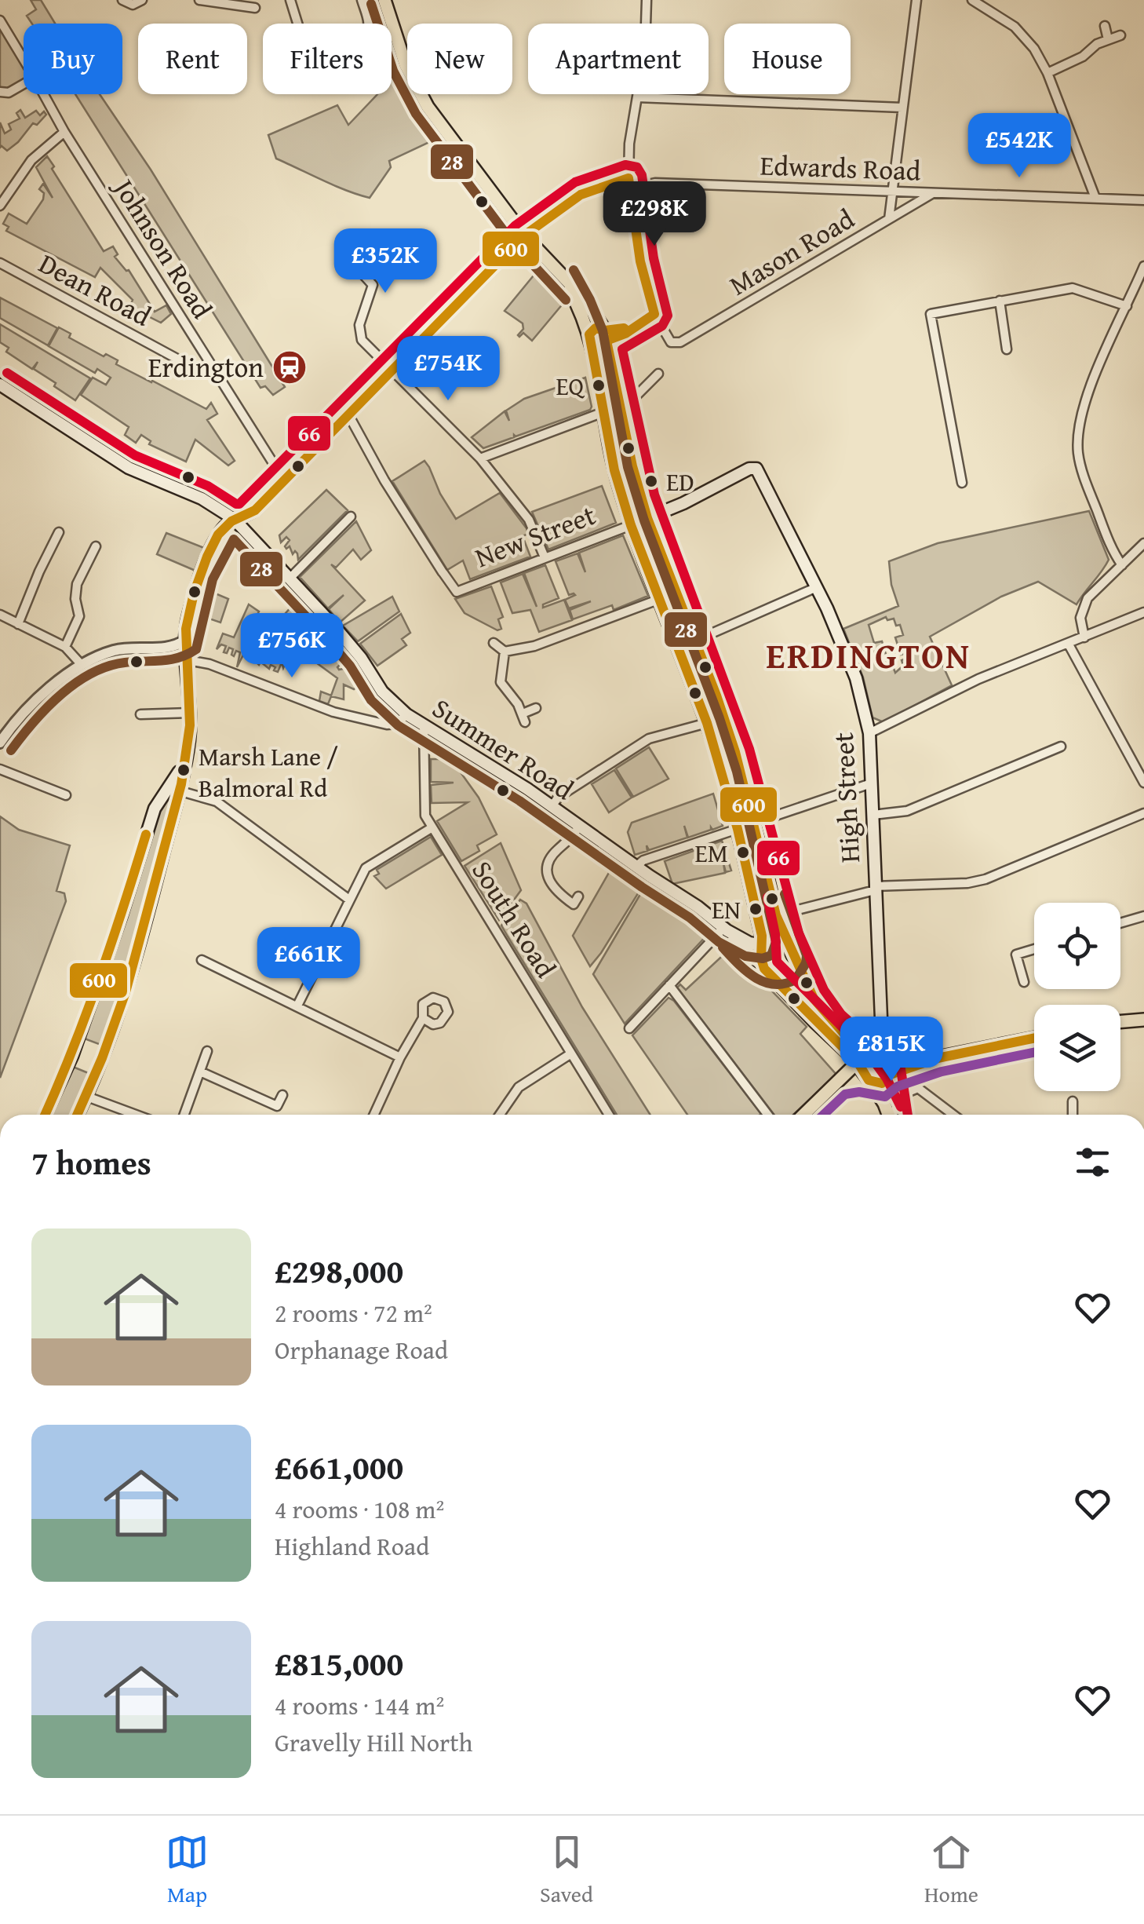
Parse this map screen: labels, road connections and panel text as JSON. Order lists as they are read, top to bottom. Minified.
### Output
{"streets":{"main road":["Summer Road","High Street"],"street":["Edwards Road","Johnson Road","Mason Road","Dean Road","New Street","South Road"]},"crossings":[["Edwards Road","Mason Road"],["Johnson Road","Dean Road"],["Summer Road","High Street"],["Summer Road","South Road"]],"districts":["ERDINGTON"],"places":{"station":["Erdington"],"other":["EQ","ED","Marsh Lane / Balmoral Rd","EM","EN"]},"lines":["transit line 28","transit line 66","transit line 600"],"page":{"chip":["Buy","Rent","Filters","New","Apartment","House"],"price":["£542K","£298K","£352K","£754K","£756K","£661K","£815K"],"heading":"7 homes","list":[{"name":"£298,000","note":"2 rooms · 72 m² · Orphanage Road"},{"name":"£661,000","note":"4 rooms · 108 m² · Highland Road"},{"name":"£815,000","note":"4 rooms · 144 m² · Gravelly Hill North"}],"tabs":["Map","Saved","Home"]}}
